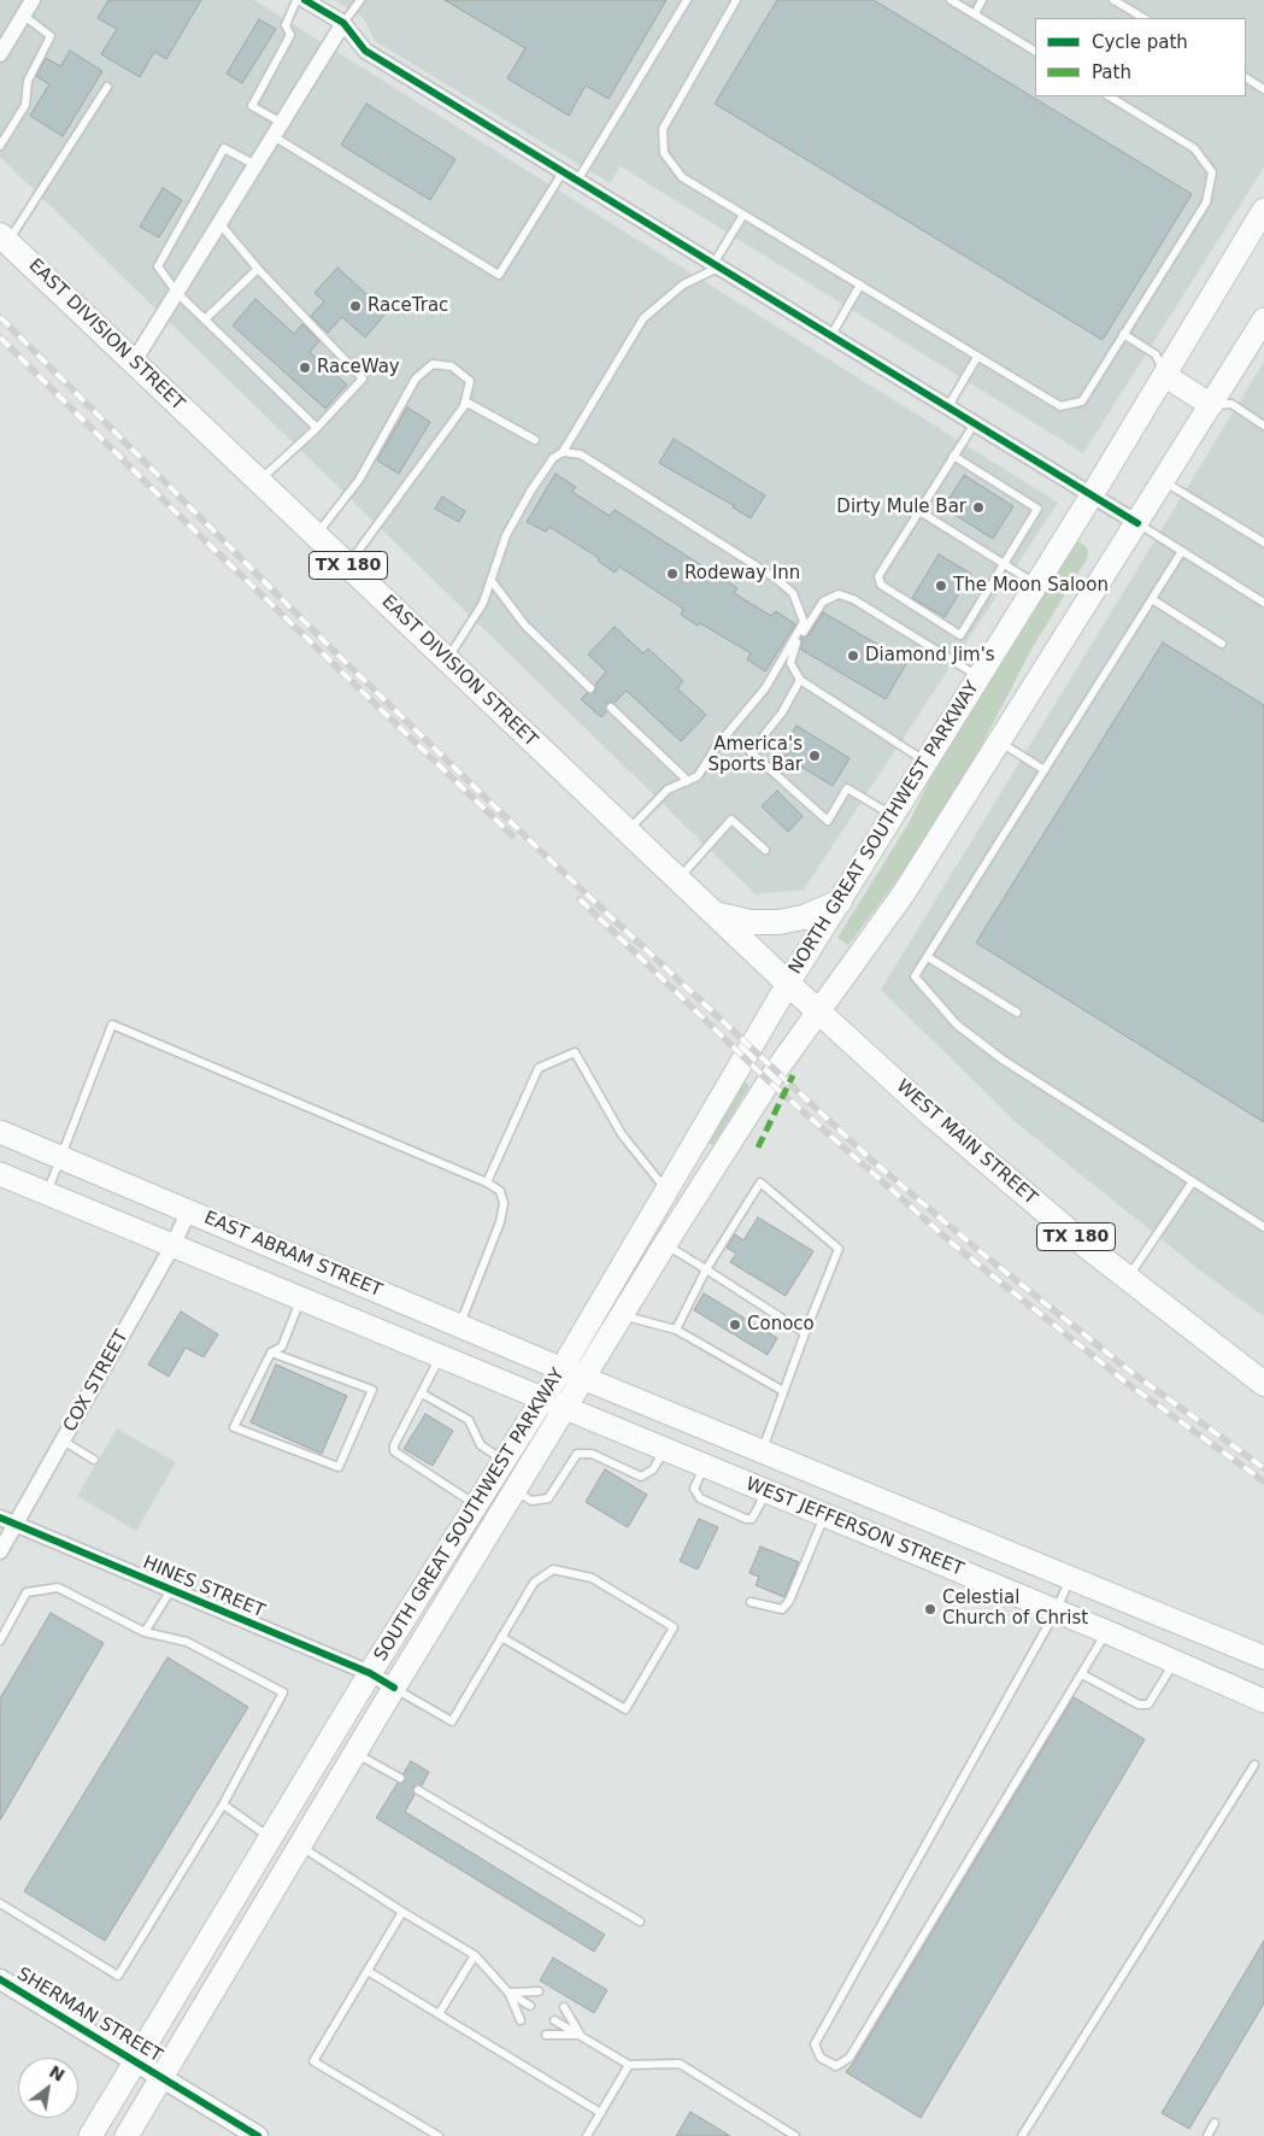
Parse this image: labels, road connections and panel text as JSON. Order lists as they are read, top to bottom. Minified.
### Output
{"streets":{"main road":["EAST DIVISION STREET","TX 180","NORTH GREAT SOUTHWEST PARKWAY","WEST MAIN STREET","EAST ABRAM STREET","SOUTH GREAT SOUTHWEST PARKWAY","WEST JEFFERSON STREET"],"street":["COX STREET","HINES STREET","SHERMAN STREET"]},"crossings":[["EAST DIVISION STREET","NORTH GREAT SOUTHWEST PARKWAY"],["EAST DIVISION STREET","WEST MAIN STREET"],["EAST DIVISION STREET","SOUTH GREAT SOUTHWEST PARKWAY"],["NORTH GREAT SOUTHWEST PARKWAY","WEST MAIN STREET"],["NORTH GREAT SOUTHWEST PARKWAY","SOUTH GREAT SOUTHWEST PARKWAY"],["WEST MAIN STREET","SOUTH GREAT SOUTHWEST PARKWAY"],["EAST ABRAM STREET","COX STREET"],["EAST ABRAM STREET","SOUTH GREAT SOUTHWEST PARKWAY"],["EAST ABRAM STREET","WEST JEFFERSON STREET"],["COX STREET","HINES STREET"],["SOUTH GREAT SOUTHWEST PARKWAY","WEST JEFFERSON STREET"],["SOUTH GREAT SOUTHWEST PARKWAY","HINES STREET"],["SOUTH GREAT SOUTHWEST PARKWAY","SHERMAN STREET"]],"places":["RaceTrac","RaceWay","Dirty Mule Bar","Rodeway Inn","The Moon Saloon","Diamond Jim's","America's Sports Bar","Conoco","Celestial Church of Christ"],"legend":["Cycle path","Path"],"north":"top right"}
